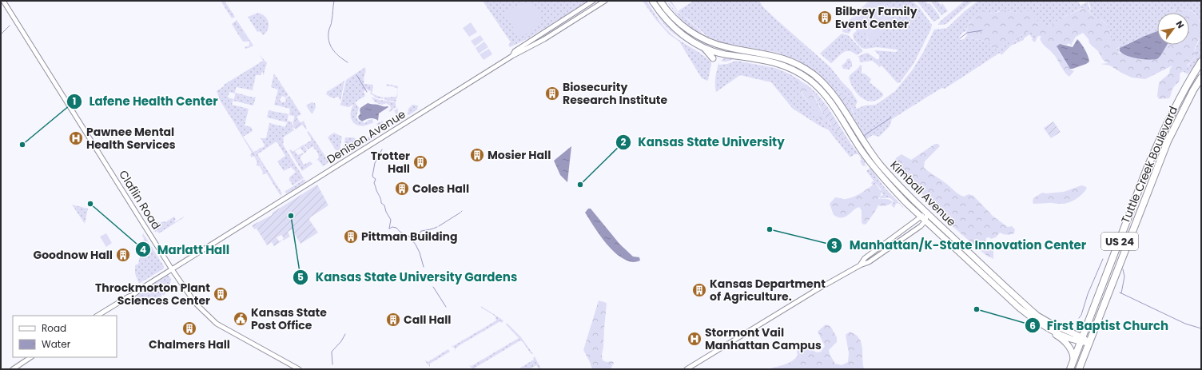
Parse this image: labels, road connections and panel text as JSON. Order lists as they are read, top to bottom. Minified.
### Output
{"streets":{"highway":["Tuttle Creek Boulevard","US 24"],"main road":["Kimball Avenue"],"street":["Denison Avenue","Claflin Road"]},"crossings":[["Denison Avenue","Claflin Road"],["Tuttle Creek Boulevard","Kimball Avenue"]],"places":{"building":["Bilbrey Family Event Center","Biosecurity Research Institute","Mosier Hall","Trotter Hall","Coles Hall","Pittman Building","Goodnow Hall","Kansas Department of Agriculture.","Throckmorton Plant Sciences Center","Call Hall","Chalmers Hall"],"hospital":["Pawnee Mental Health Services","Stormont Vail Manhattan Campus"],"other":["Lafene Health Center","Kansas State University","Marlatt Hall","Kansas State University Gardens","Manhattan/K-State Innovation Center","First Baptist Church"],"public building":["Kansas State Post Office"]},"legend":["Road","Water"],"north":"top right"}
